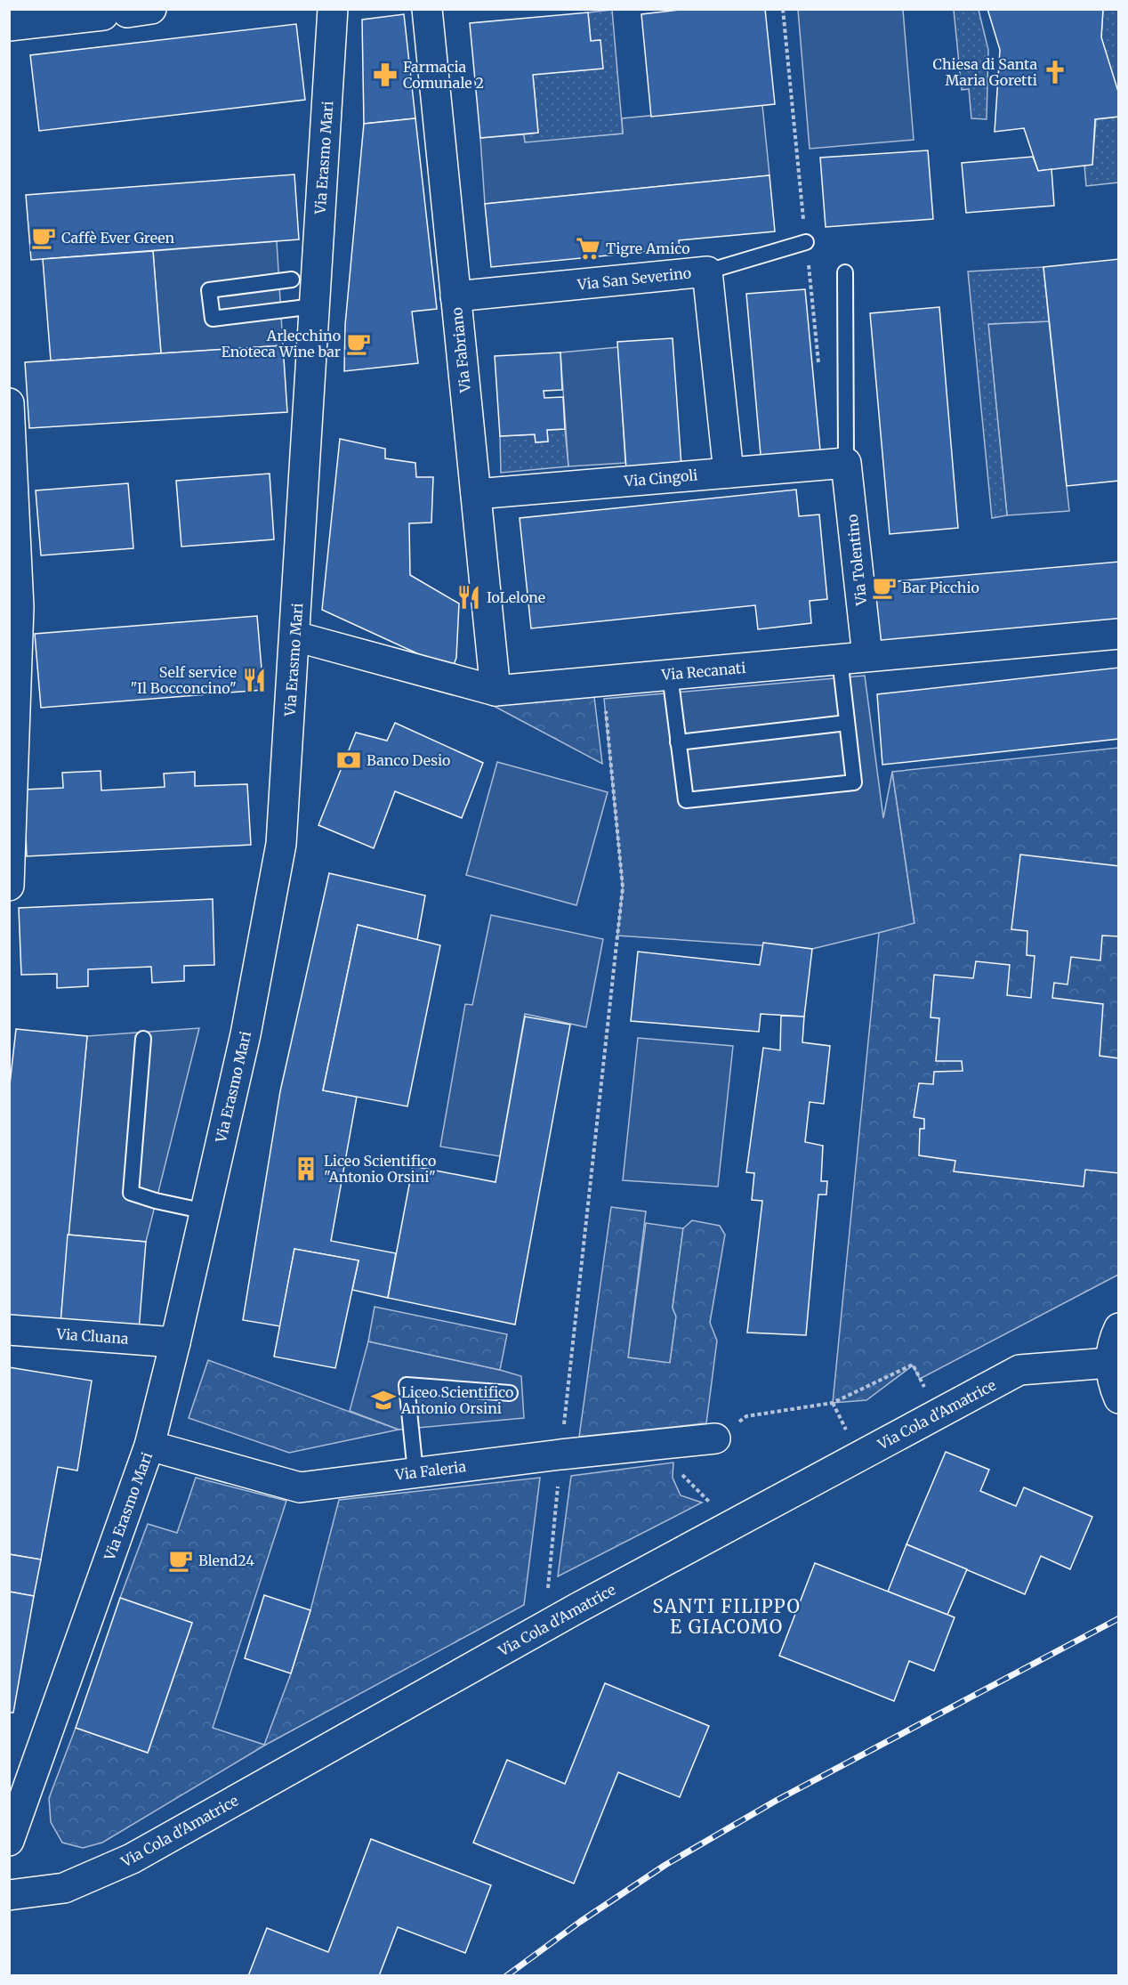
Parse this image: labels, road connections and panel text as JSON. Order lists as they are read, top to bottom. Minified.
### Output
{"streets":{"street":["Via Erasmo Mari","Via San Severino","Via Fabriano","Via Cingoli","Via Tolentino","Via Recanati","Via Cluana","Via Cola d'Amatrice","Via Faleria"]},"crossings":[["Via Erasmo Mari","Via Recanati"],["Via Erasmo Mari","Via Cluana"],["Via Erasmo Mari","Via Faleria"],["Via San Severino","Via Fabriano"],["Via San Severino","Via Cingoli"],["Via Fabriano","Via Cingoli"],["Via Fabriano","Via Recanati"],["Via Cingoli","Via Tolentino"],["Via Tolentino","Via Recanati"]],"districts":["SANTI FILIPPO E GIACOMO"],"places":{"church":["Chiesa di Santa Maria Goretti"],"pharmacy":["Farmacia Comunale 2"],"cafe":["Caffè Ever Green","Arlecchino Enoteca Wine bar","Bar Picchio","Blend24"],"supermarket":["Tigre Amico"],"restaurant":["IoLelone","Self service \"Il Bocconcino\""],"bank":["Banco Desio"],"building":["Liceo Scientifico \"Antonio Orsini\""],"school or university":["Liceo Scientifico Antonio Orsini"]}}
